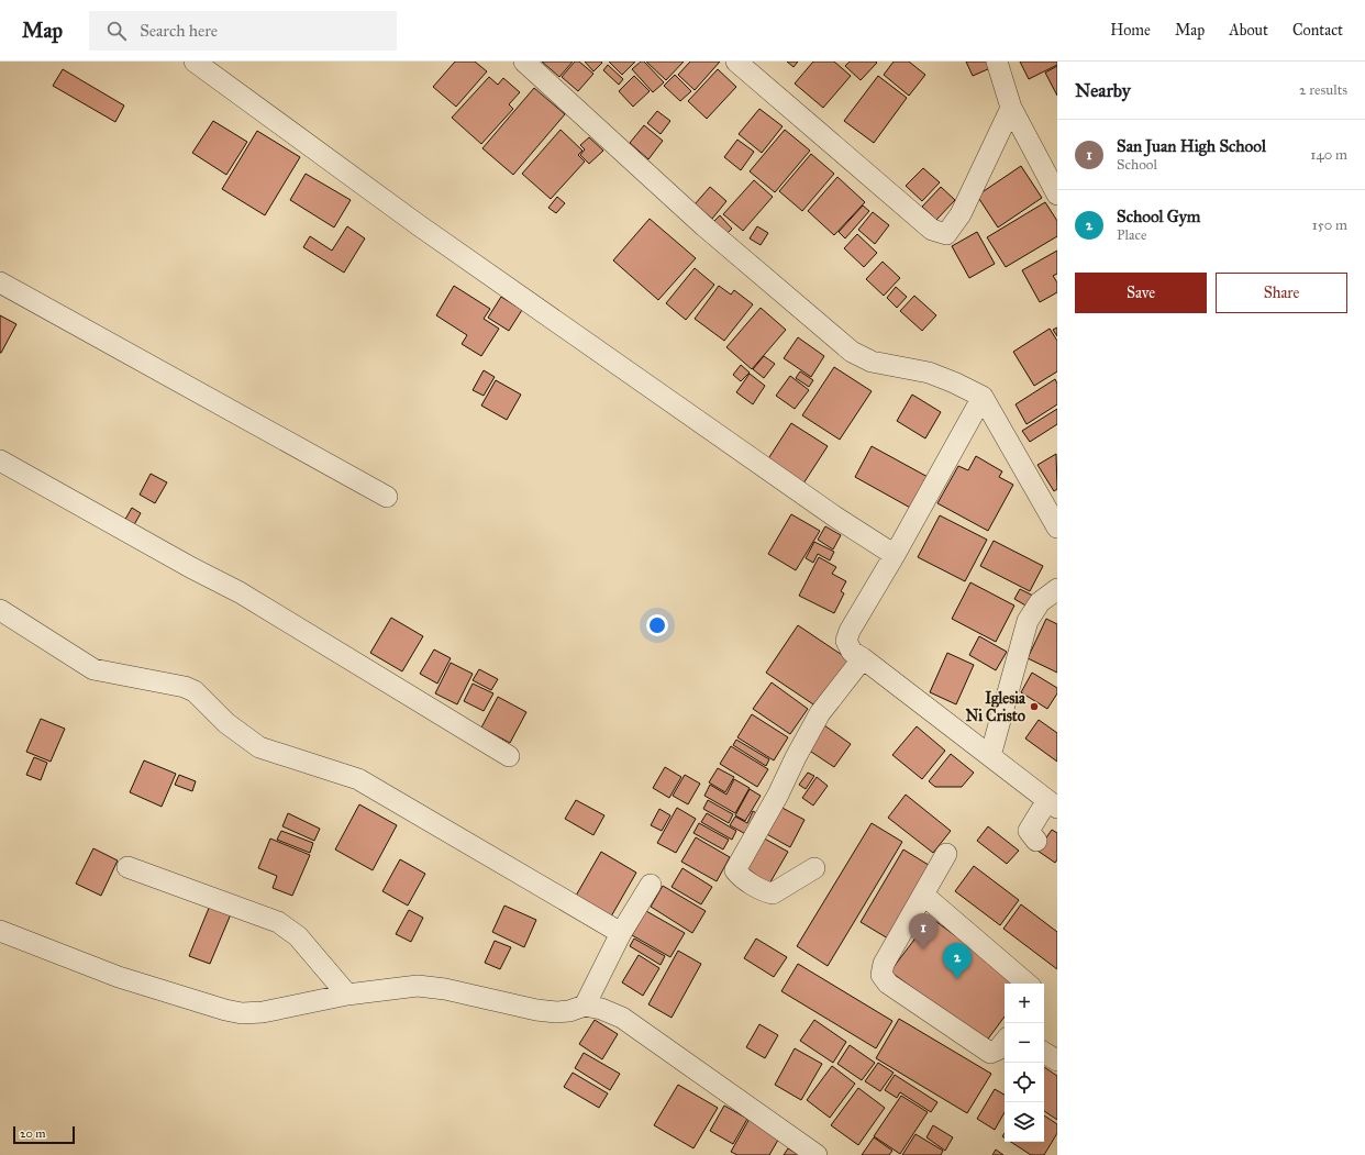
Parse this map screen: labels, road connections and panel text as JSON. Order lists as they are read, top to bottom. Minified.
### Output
{"places":["Iglesia Ni Cristo"],"scale_bar":"20 m","page":{"header":"Map","search":"Search here","nav":["Home","Map","About","Contact"],"heading":["Nearby","2 results"],"list":[{"mark":"1","name":"San Juan High School","note":"School","value":"140 m"},{"mark":"2","name":"School Gym","note":"Place","value":"150 m"}],"buttons":["Save","Share"],"pins":["1","2"],"map_buttons":["+","−"],"scale":"20 m"}}
